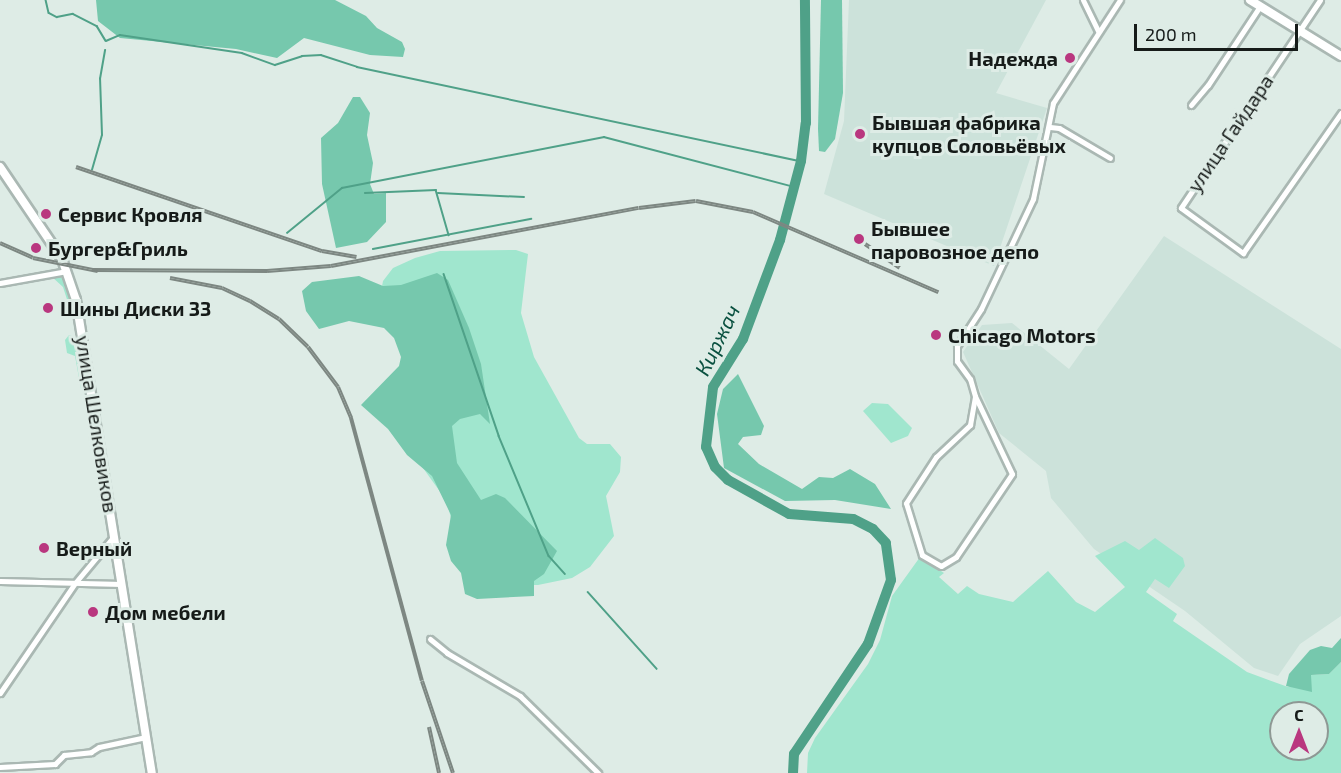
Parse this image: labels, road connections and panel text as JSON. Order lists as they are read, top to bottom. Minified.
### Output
{"streets":{"street":["улица Гайдара","улица Шелковиков"]},"water":["Киржач"],"places":["Надежда","Бывшая фабрика купцов Соловьёвых","Сервис Кровля","Бывшее паровозное депо","Бургер&Гриль","Шины Диски 33","Chicago Motors","Верный","Дом мебели"],"scale_bar":"200 m","north":"top"}
